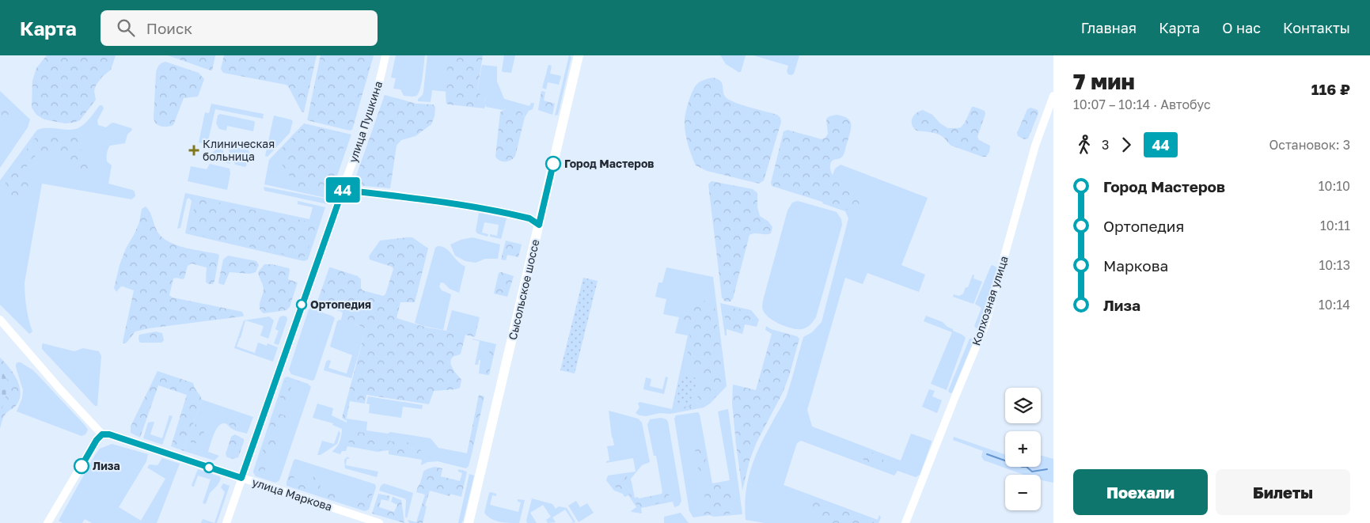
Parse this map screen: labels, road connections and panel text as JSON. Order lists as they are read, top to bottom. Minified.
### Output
{"streets":{"main road":["Сысольское шоссе"],"street":["улица Пушкина","Колхозная улица","улица Маркова"]},"crossings":[["улица Пушкина","улица Маркова"]],"places":{"health":["Клиническая больница"],"other":["Город Мастеров","Ортопедия","Лиза"]},"lines":["bus line 44"],"page":{"header":"Карта","search":"Поиск","nav":["Главная","Карта","О нас","Контакты"],"on_map":"44","heading":["7 мин","10:07 – 10:14 · Автобус","116 ₽"],"legs":["3","44","Остановок: 3"],"list":[{"name":"Город Мастеров","value":"10:10"},{"name":"Ортопедия","value":"10:11"},{"name":"Маркова","value":"10:13"},{"name":"Лиза","value":"10:14"}],"map_buttons":["+","−"],"buttons":["Поехали","Билеты"]}}
